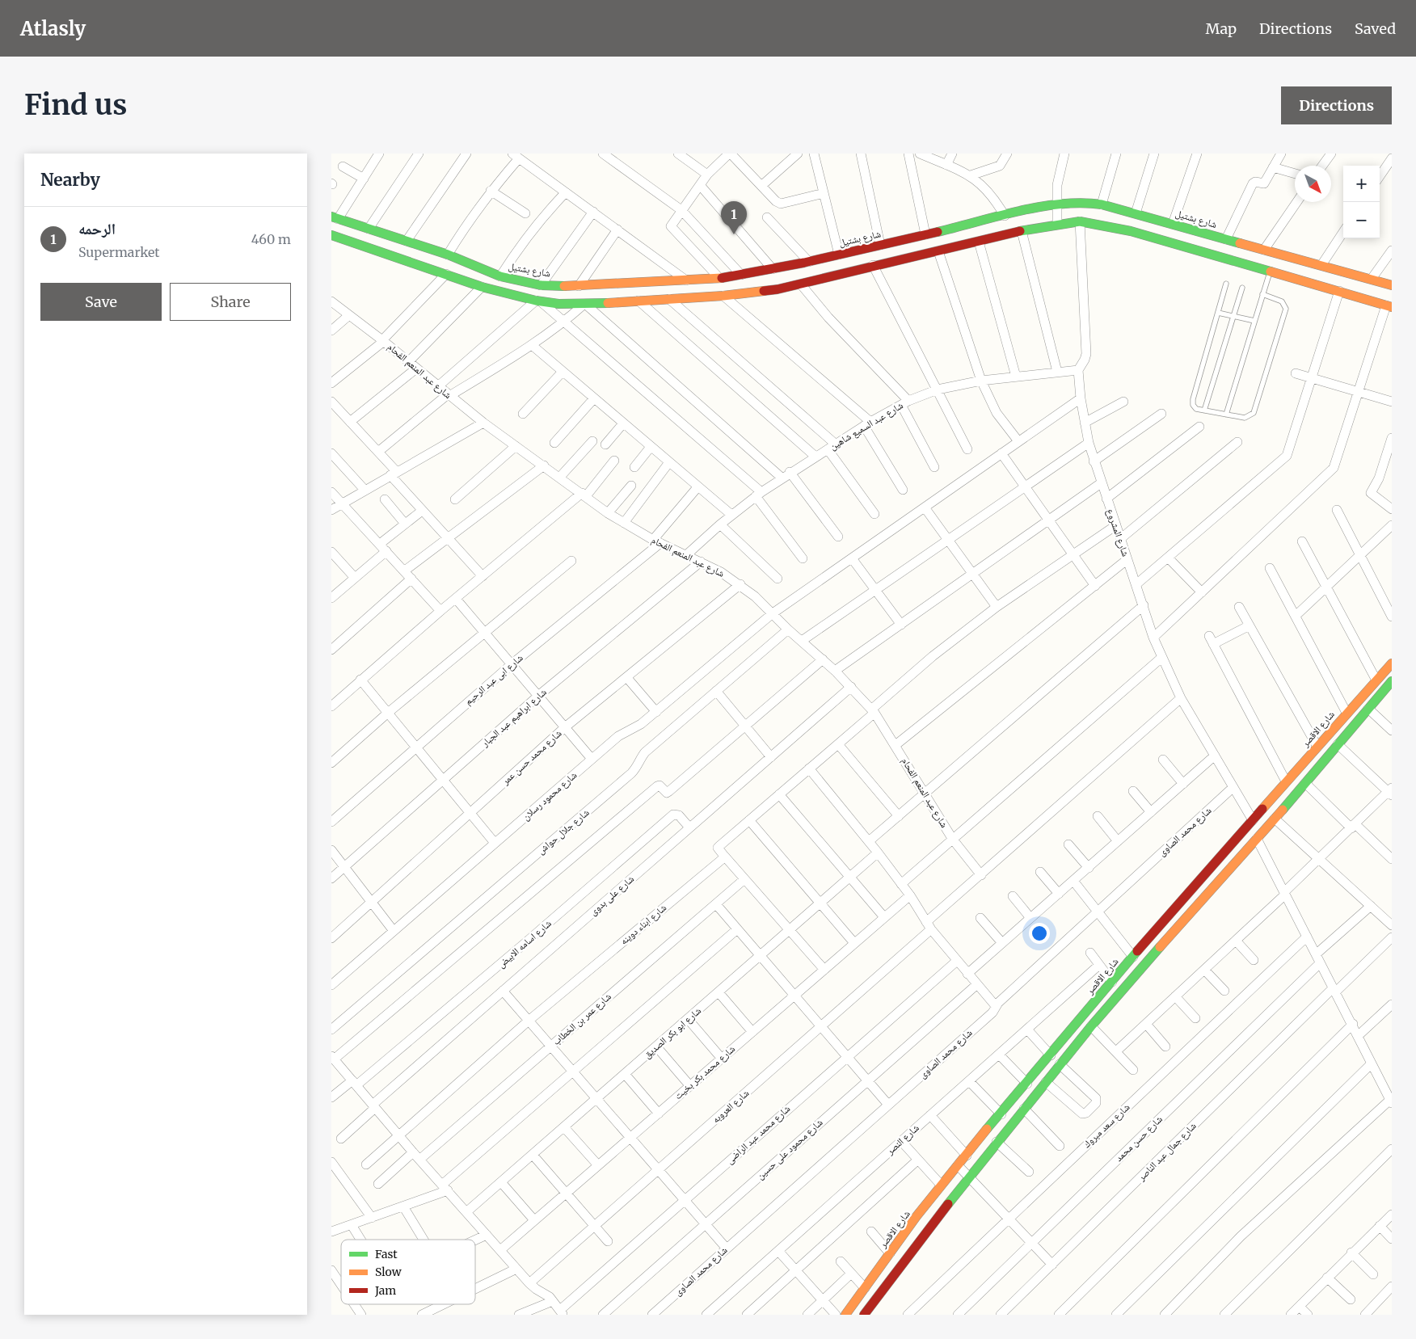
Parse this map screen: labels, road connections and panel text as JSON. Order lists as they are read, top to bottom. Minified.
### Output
{"streets":{"street":["شارع بشتيل","شارع عبد المنعم الفحام","شارع عبد السميع شاهين","شارع المشروع","شارع ابى عبد الرحيم","شارع ابراهيم عبد الجبار","شارع الاقصر","شارع محمد حسن عمر","شارع محمود رسلان","شارع جلال حواش","شارع محمد الصاوى","شارع على بدوى","شارع ابناء دوينه","شارع اسامه الابيض","شارع عمر بن الخطاب","شارع ابو بكر الصديق","شارع محمد بكر بخيت","شارع العروبه","شارع سعد مبروك","شارع محمد عبد الراضى","شارع حسن محمد","شارع النصر","شارع محمود على حسين","شارع جمال عبد الناصر"]},"crossings":[["شارع عبد المنعم الفحام","شارع عبد السميع شاهين"],["شارع عبد المنعم الفحام","شارع ابى عبد الرحيم"],["شارع عبد المنعم الفحام","شارع ابراهيم عبد الجبار"],["شارع عبد المنعم الفحام","شارع محمد حسن عمر"],["شارع عبد المنعم الفحام","شارع محمود رسلان"],["شارع عبد المنعم الفحام","شارع جلال حواش"],["شارع عبد المنعم الفحام","شارع على بدوى"],["شارع عبد المنعم الفحام","شارع العروبه"],["شارع عبد السميع شاهين","شارع المشروع"],["شارع المشروع","شارع الاقصر"],["شارع المشروع","شارع محمود رسلان"],["شارع المشروع","شارع محمد الصاوى"],["شارع المشروع","شارع العروبه"],["شارع على بدوى","شارع اسامه الابيض"]],"legend":["Fast","Slow","Jam"],"north":"bottom right","page":{"header":"Atlasly","nav":["Map","Directions","Saved"],"buttons":["Directions",["Save","Share"]],"title":"Find us","heading":"Nearby","map_buttons":["+","−"],"pins":"1","list":[{"mark":"1","name":"الرحمه","note":"Supermarket","value":"460 m"}]}}
